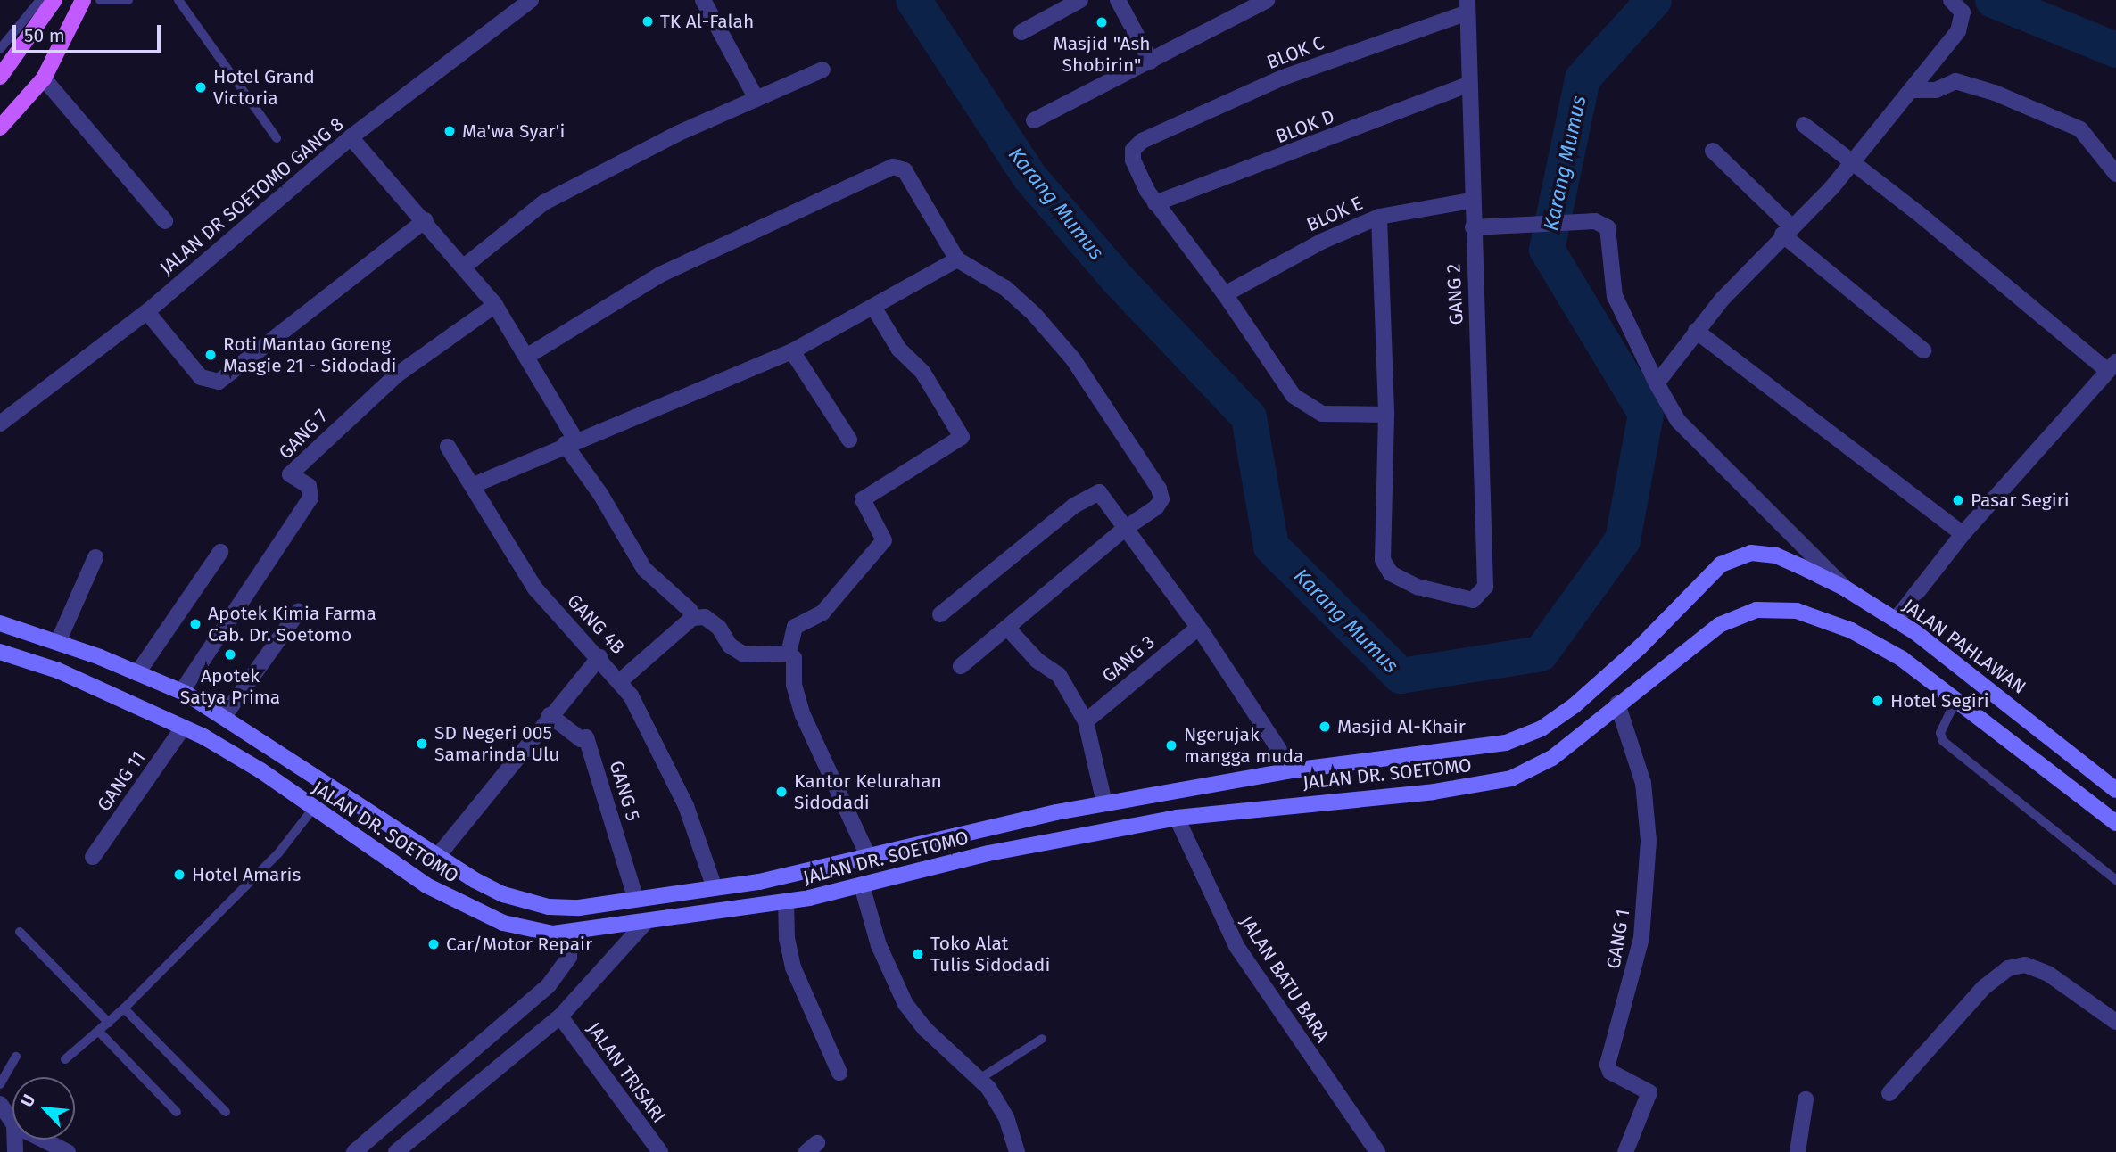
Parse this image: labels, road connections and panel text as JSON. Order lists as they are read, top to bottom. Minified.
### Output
{"streets":{"street":["BLOK C","BLOK D","JALAN DR SOETOMO GANG 8","BLOK E","GANG 2","GANG 7","GANG 4B","JALAN PAHLAWAN","GANG 3","JALAN DR. SOETOMO","GANG 11","GANG 5","GANG 1","JALAN BATU BARA","JALAN TRISARI"]},"crossings":[["BLOK C","BLOK D"],["BLOK C","GANG 2"],["BLOK D","GANG 2"],["BLOK E","GANG 2"],["GANG 7","JALAN DR. SOETOMO"],["GANG 4B","JALAN DR. SOETOMO"],["JALAN PAHLAWAN","JALAN DR. SOETOMO"],["JALAN DR. SOETOMO","GANG 11"],["JALAN DR. SOETOMO","GANG 5"],["JALAN DR. SOETOMO","GANG 1"],["JALAN DR. SOETOMO","JALAN BATU BARA"]],"water":["Karang Mumus"],"places":["TK Al-Falah","Masjid \"Ash Shobirin\"","Hotel Grand Victoria","Ma'wa Syar'i","Roti Mantao Goreng Masgie 21 - Sidodadi","Pasar Segiri","Apotek Kimia Farma Cab. Dr. Soetomo","Apotek Satya Prima","Hotel Segiri","Masjid Al-Khair","SD Negeri 005 Samarinda Ulu","Ngerujak mangga muda","Kantor Kelurahan Sidodadi","Hotel Amaris","Car/Motor Repair","Toko Alat Tulis Sidodadi"],"scale_bar":"50 m","north":"top left"}
